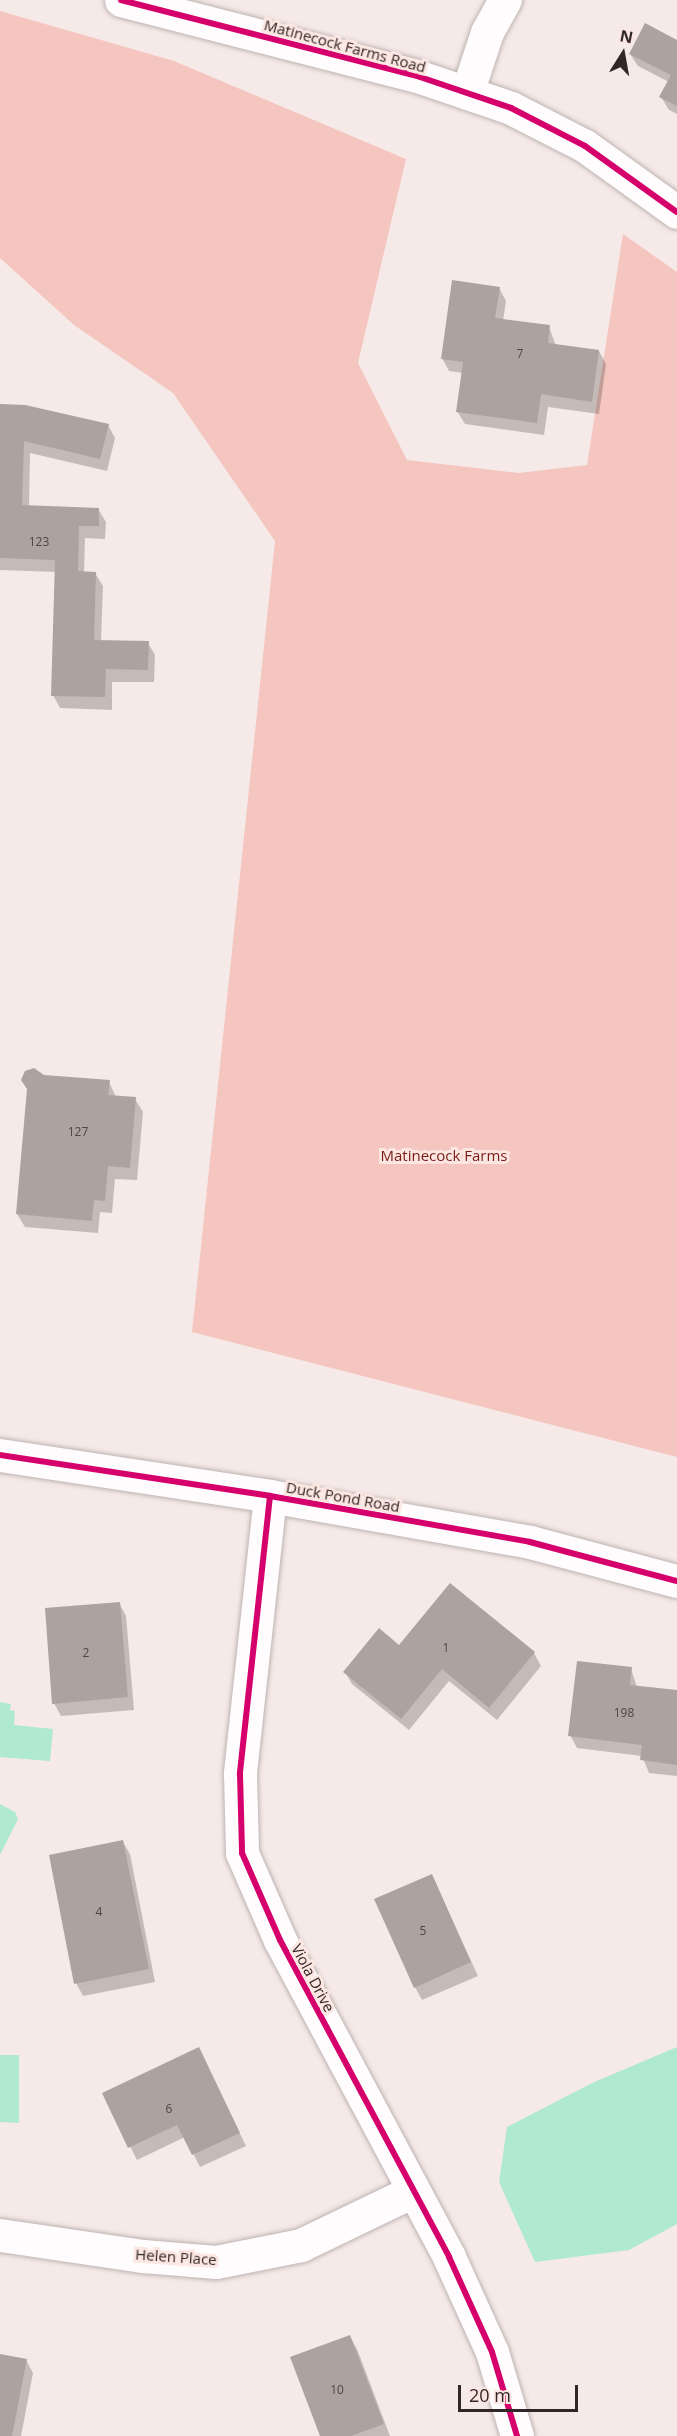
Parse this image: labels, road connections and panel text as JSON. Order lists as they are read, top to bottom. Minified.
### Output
{"streets":{"street":["Matinecock Farms Road","Duck Pond Road","Viola Drive","Helen Place"]},"crossings":[["Duck Pond Road","Viola Drive"],["Viola Drive","Helen Place"]],"parks":["Matinecock Farms"],"house_numbers":["7","123","127","1","2","198","4","5","6","10"],"scale_bar":"20 m","north":"top"}
